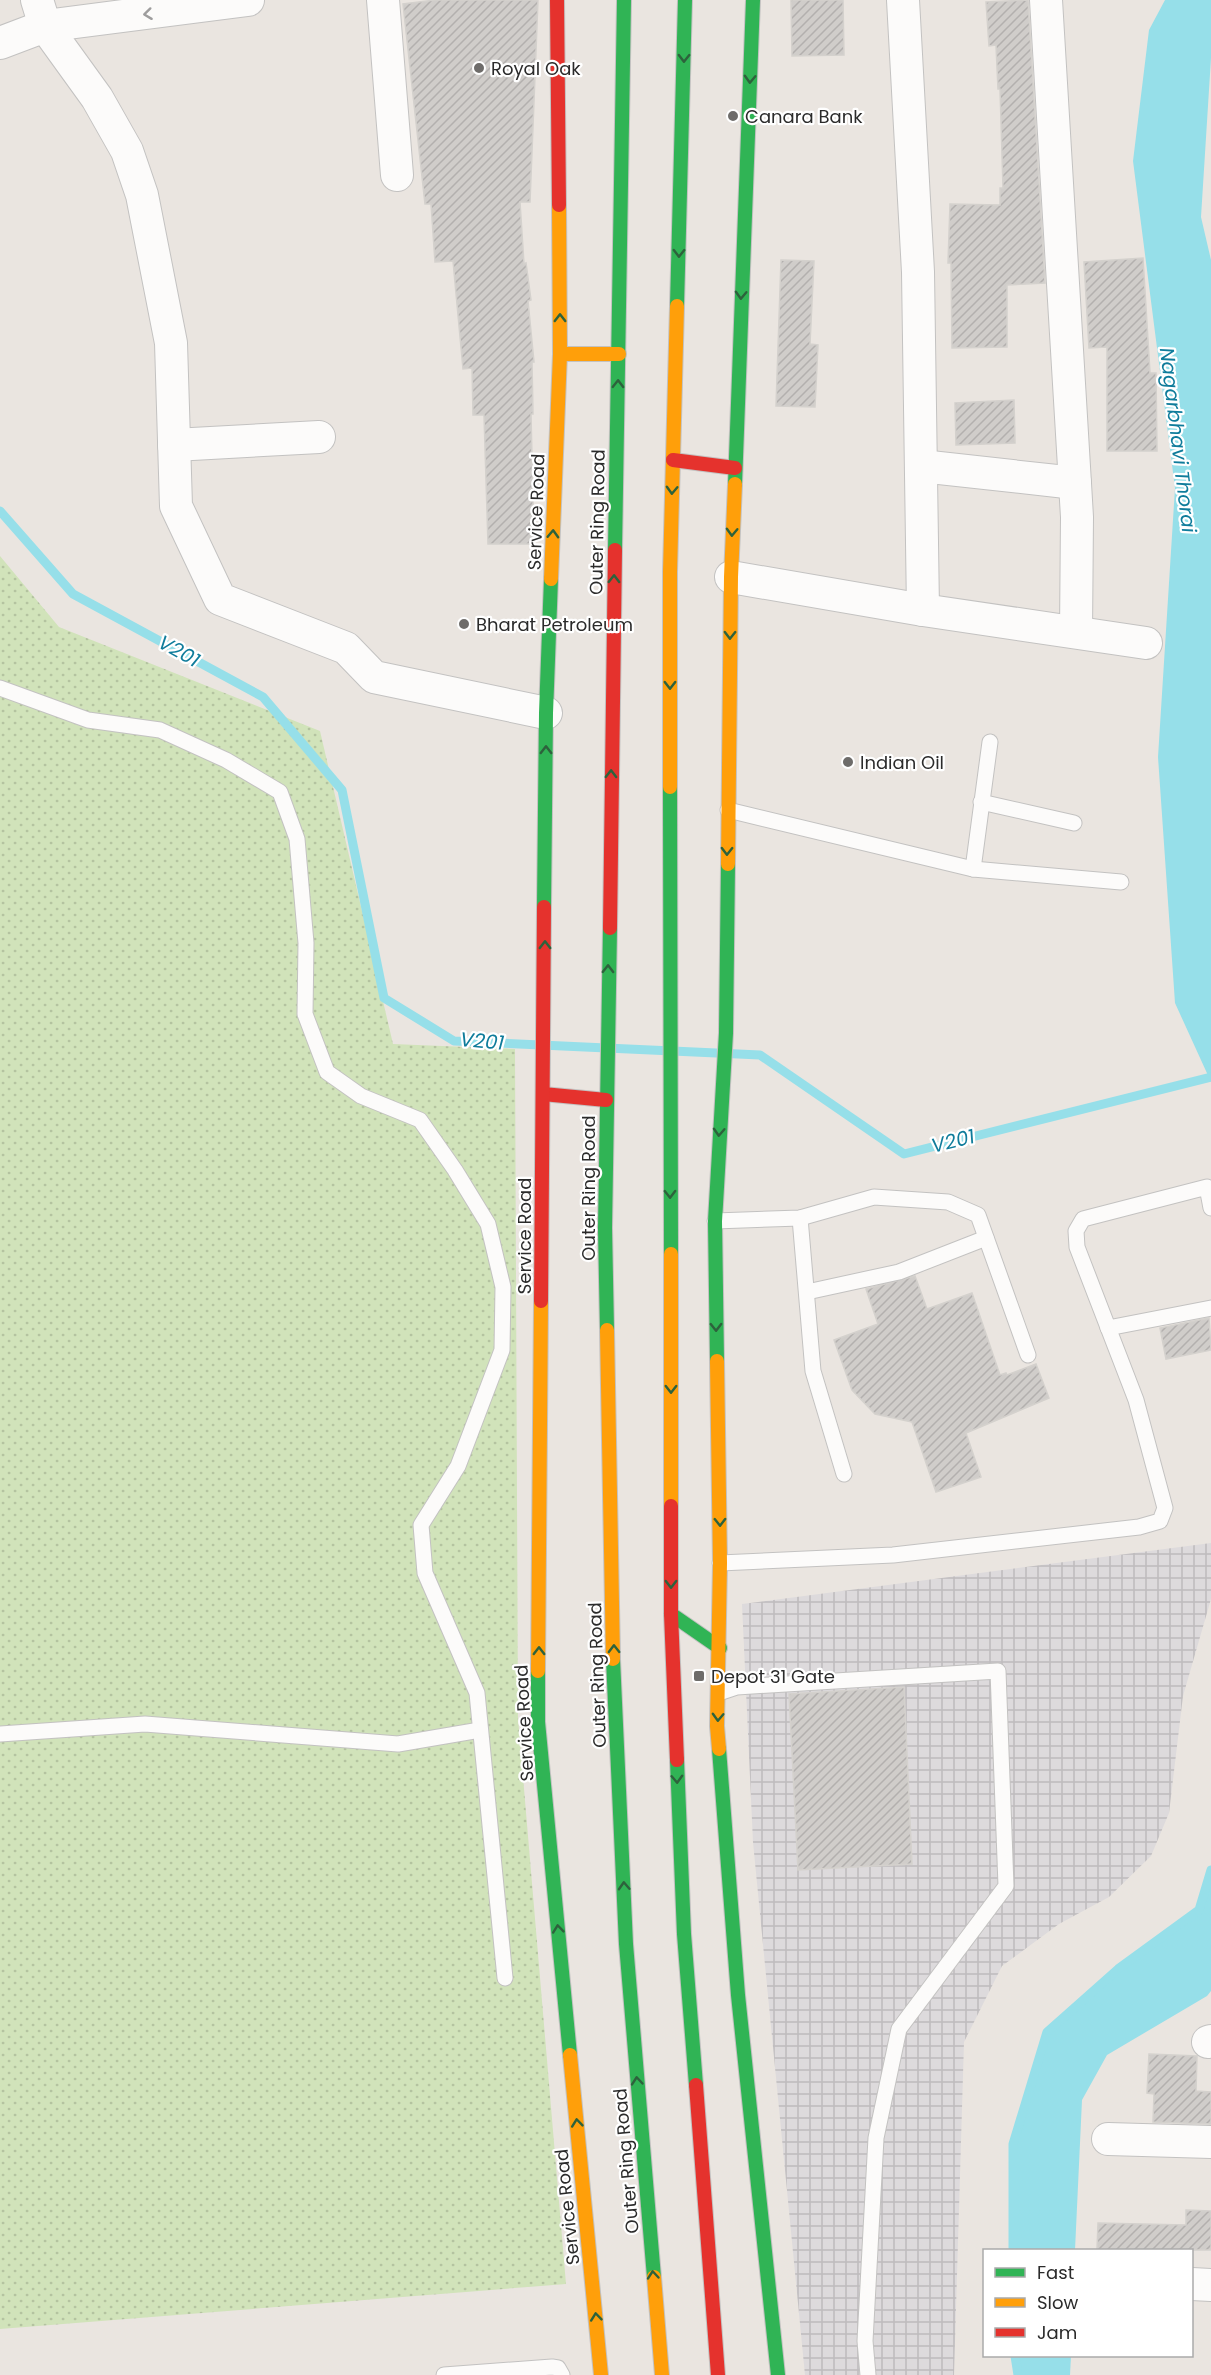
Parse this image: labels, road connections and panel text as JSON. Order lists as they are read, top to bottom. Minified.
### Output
{"streets":{"main road":["Service Road","Outer Ring Road"]},"one_way":["Service Road"],"water":["Nagarbhavi Thorai","V201"],"places":{"other":["Royal Oak","Canara Bank","Bharat Petroleum","Indian Oil"],"transit":["Depot 31 Gate"]},"legend":["Fast","Slow","Jam"]}
